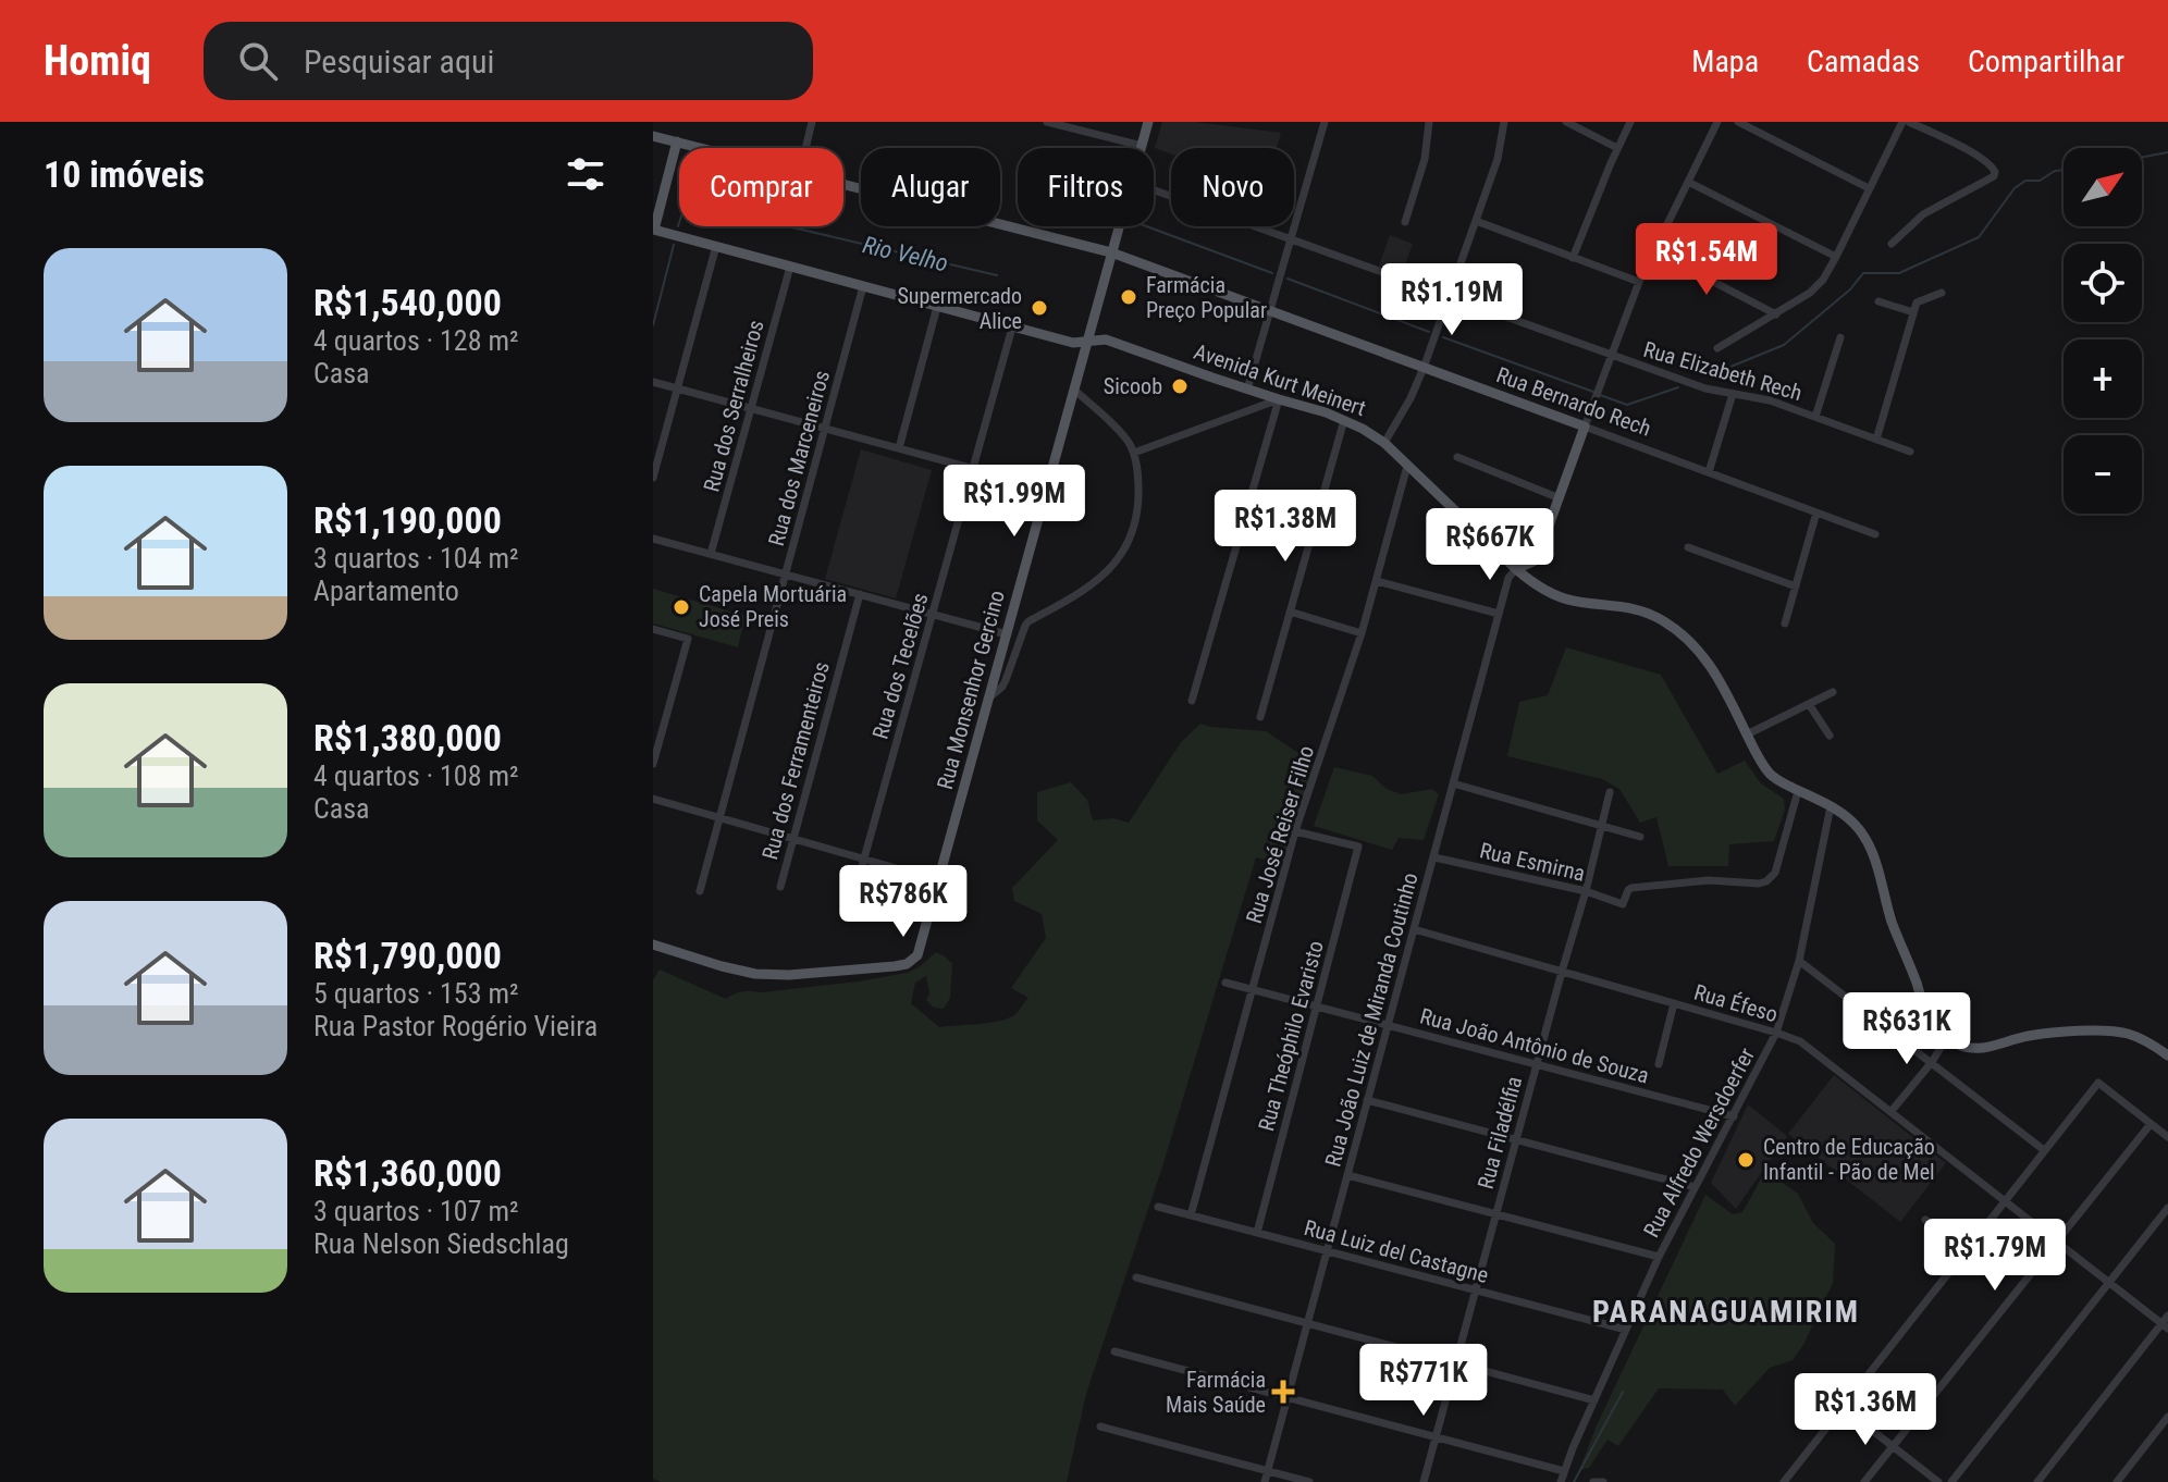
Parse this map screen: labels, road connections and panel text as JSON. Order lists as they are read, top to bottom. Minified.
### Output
{"streets":{"main road":["Avenida Kurt Meinert","Rua Bernardo Rech","Rua Monsenhor Gercino"],"street":["Rua Elizabeth Rech","Rua dos Serralheiros","Rua dos Marceneiros","Rua dos Tecelões","Rua dos Ferramenteiros","Rua José Reiser Filho","Rua Esmirna","Rua Éfeso","Rua João Luiz de Miranda Coutinho","Rua Theóphilo Evaristo","Rua João Antônio de Souza","Rua Filadélfia","Rua Alfredo Wersdoerfer","Rua Luiz del Castagne"]},"crossings":[["Avenida Kurt Meinert","Rua dos Serralheiros"],["Avenida Kurt Meinert","Rua dos Marceneiros"],["Avenida Kurt Meinert","Rua dos Tecelões"],["Avenida Kurt Meinert","Rua Monsenhor Gercino"],["Avenida Kurt Meinert","Rua José Reiser Filho"],["Avenida Kurt Meinert","Rua João Luiz de Miranda Coutinho"],["Rua Bernardo Rech","Rua Monsenhor Gercino"],["Rua José Reiser Filho","Rua Theóphilo Evaristo"],["Rua José Reiser Filho","Rua João Antônio de Souza"],["Rua José Reiser Filho","Rua Luiz del Castagne"],["Rua Esmirna","Rua João Luiz de Miranda Coutinho"],["Rua Esmirna","Rua Filadélfia"],["Rua Éfeso","Rua João Luiz de Miranda Coutinho"],["Rua Éfeso","Rua Filadélfia"],["Rua Éfeso","Rua Alfredo Wersdoerfer"],["Rua João Luiz de Miranda Coutinho","Rua João Antônio de Souza"],["Rua João Luiz de Miranda Coutinho","Rua Luiz del Castagne"],["Rua Theóphilo Evaristo","Rua João Antônio de Souza"],["Rua Theóphilo Evaristo","Rua Luiz del Castagne"],["Rua João Antônio de Souza","Rua Filadélfia"],["Rua João Antônio de Souza","Rua Alfredo Wersdoerfer"],["Rua Filadélfia","Rua Luiz del Castagne"],["Rua Alfredo Wersdoerfer","Rua Luiz del Castagne"]],"districts":["PARANAGUAMIRIM"],"water":["Rio Velho"],"places":{"other":["Farmácia Preço Popular","Supermercado Alice","Sicoob","Capela Mortuária José Preis","Centro de Educação Infantil - Pão de Mel"],"health":["Farmácia Mais Saúde"]},"north":"top right","page":{"header":"Homiq","search":"Pesquisar aqui","nav":["Mapa","Camadas","Compartilhar"],"heading":"10 imóveis","map_buttons":["+","−"],"chip":["Comprar","Alugar","Filtros","Novo"],"price":["R$1.54M","R$1.19M","R$1.99M","R$1.38M","R$667K","R$786K","R$631K","R$1.79M","R$771K","R$1.36M"],"list":[{"name":"R$1,540,000","note":"4 quartos · 128 m² · Casa"},{"name":"R$1,190,000","note":"3 quartos · 104 m² · Apartamento"},{"name":"R$1,380,000","note":"4 quartos · 108 m² · Casa"},{"name":"R$1,790,000","note":"5 quartos · 153 m² · Rua Pastor Rogério Vieira"},{"name":"R$1,360,000","note":"3 quartos · 107 m² · Rua Nelson Siedschlag"}]}}
